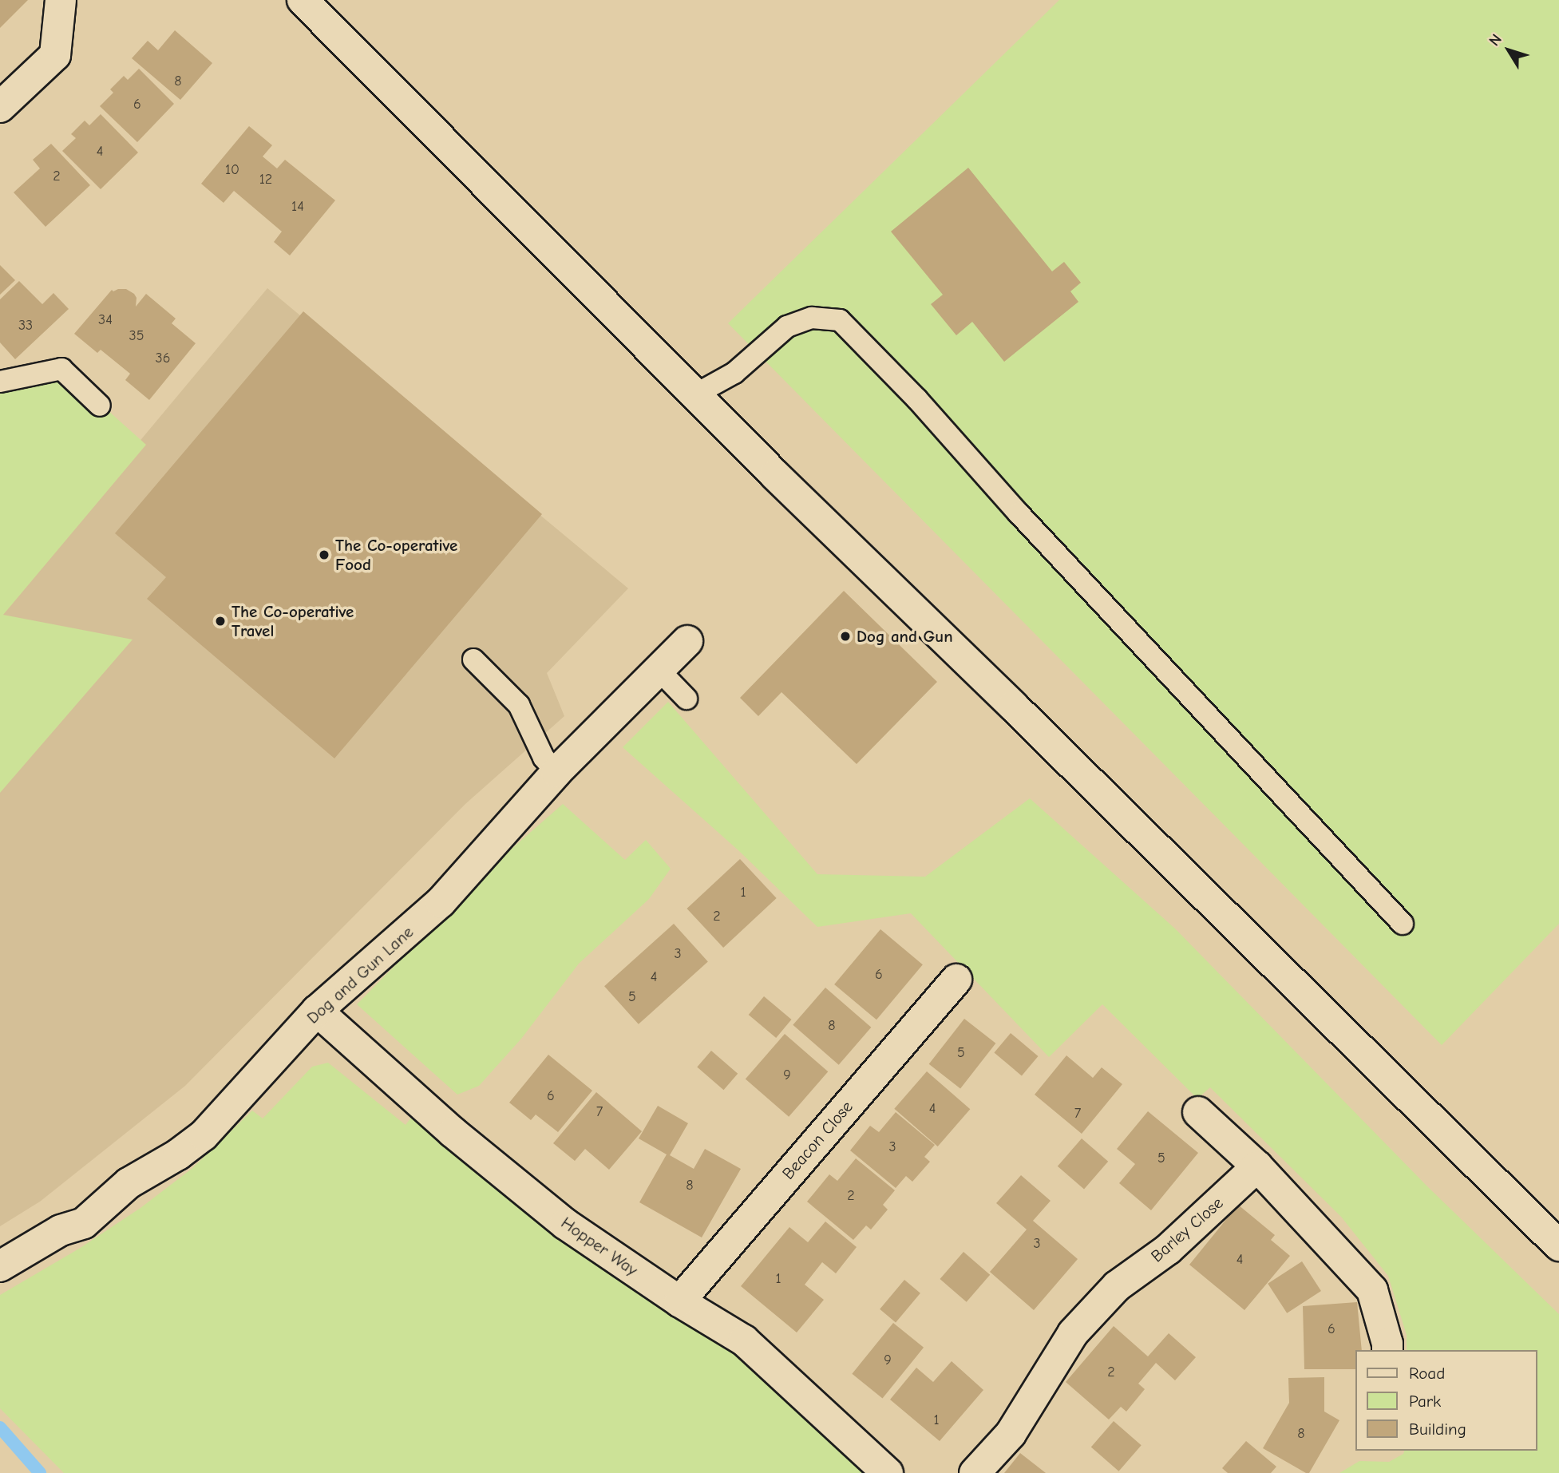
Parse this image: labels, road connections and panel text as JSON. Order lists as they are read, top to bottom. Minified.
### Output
{"streets":{"street":["Dog and Gun Lane","Beacon Close","Barley Close","Hopper Way"]},"crossings":[["Dog and Gun Lane","Hopper Way"],["Beacon Close","Hopper Way"]],"places":["The Co-operative Food","The Co-operative Travel","Dog and Gun"],"house_numbers":["8","6","4","10","2","12","14","34","33","35","36","1","2","3","6","4","5","8","5","9","6","4","7","7","3","5","8","2","3","4","1","6","9","2","1","8"],"legend":["Road","Park","Building"],"north":"top left"}
